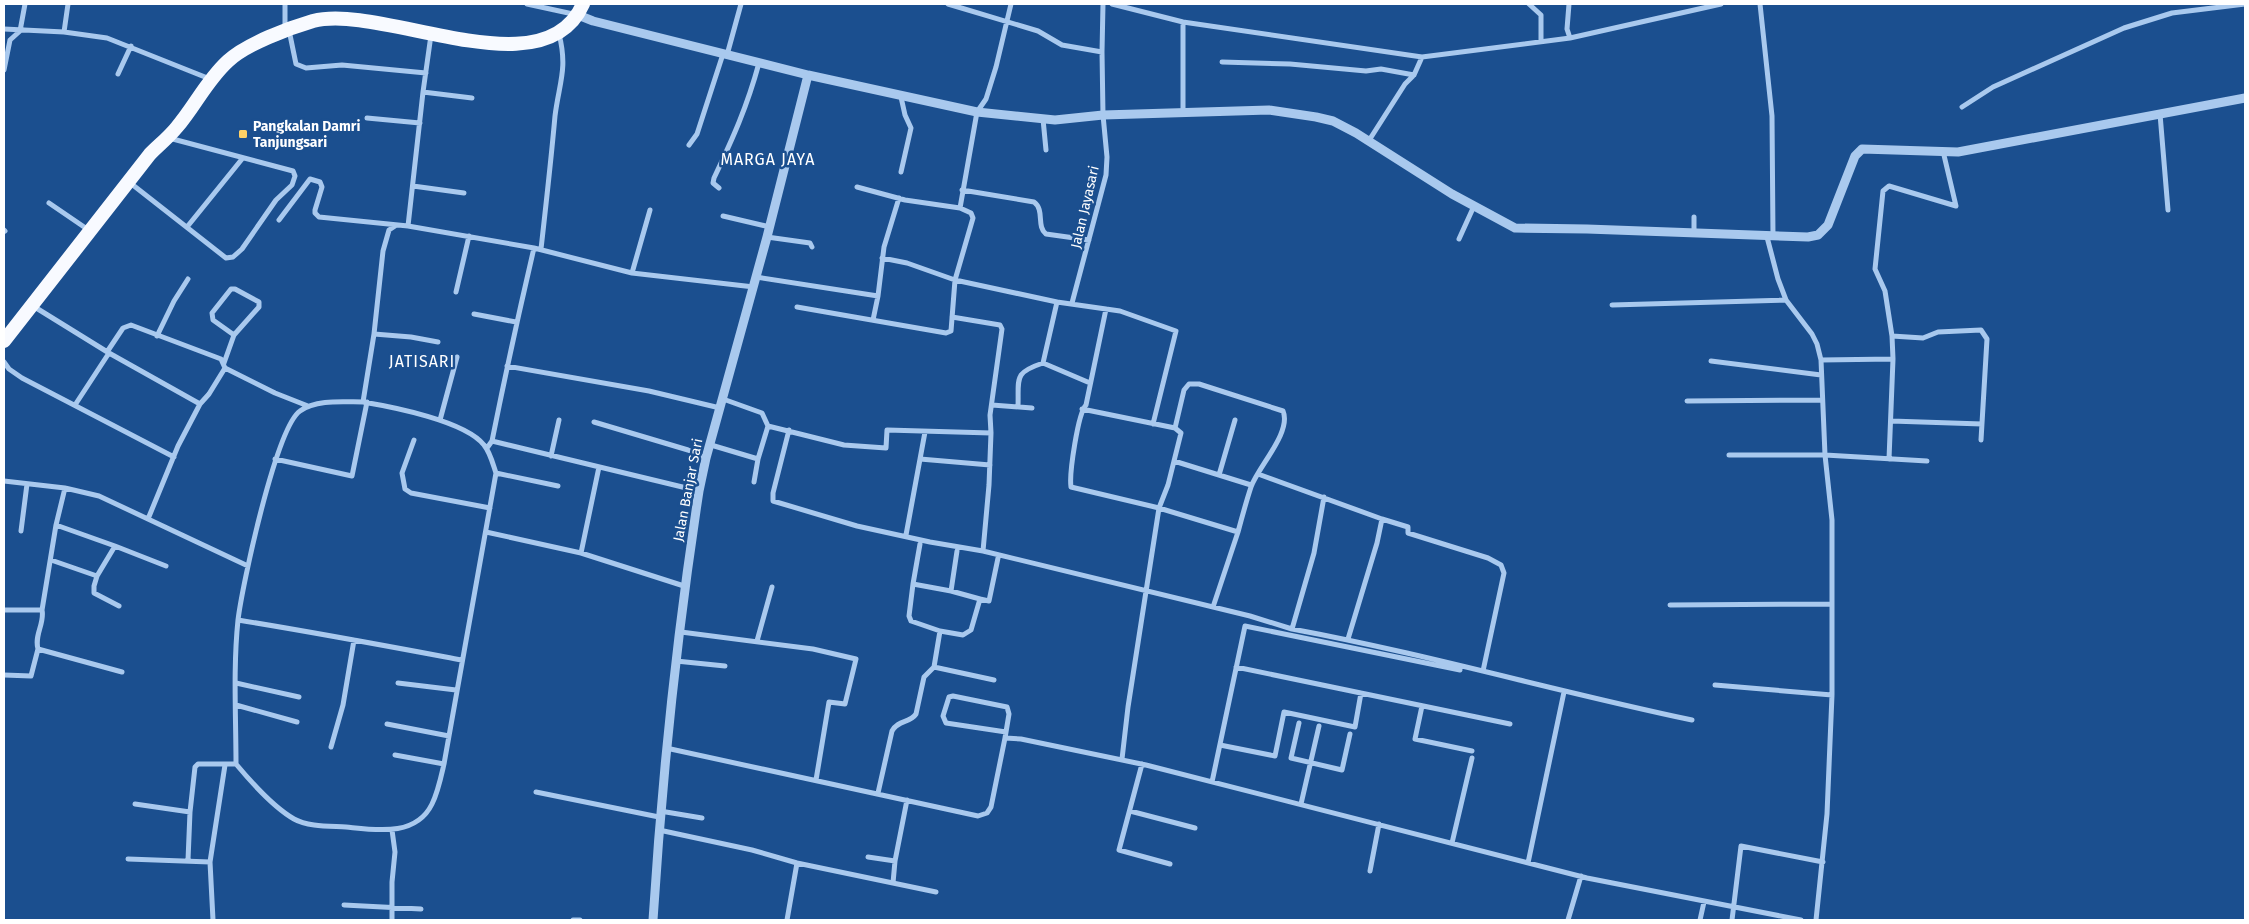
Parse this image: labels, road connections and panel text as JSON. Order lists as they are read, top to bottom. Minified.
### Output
{"streets":{"street":["Jalan Jayasari","Jalan Banjar Sari"]},"districts":["MARGA JAYA","JATISARI"],"places":{"transit":["Pangkalan Damri Tanjungsari"]}}
